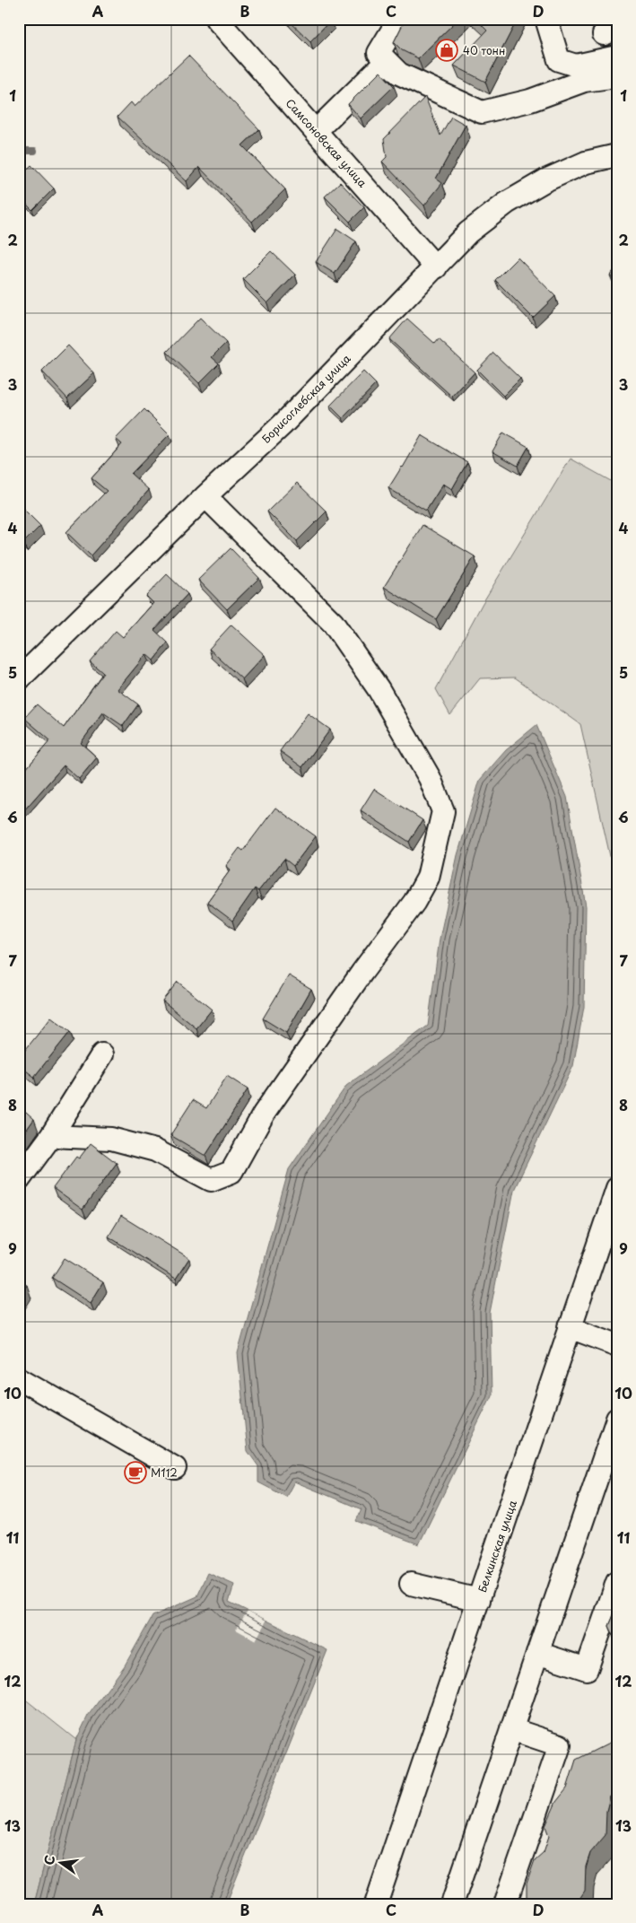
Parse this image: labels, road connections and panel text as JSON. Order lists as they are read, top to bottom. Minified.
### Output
{"streets":{"street":["Самсоновская улица","Борисоглебская улица","Белкинская улица"]},"crossings":[["Самсоновская улица","Борисоглебская улица"]],"places":{"shop":["40 тонн"],"cafe":["М112"]},"north":"left","grid":{"columns":["A","B","C","D"],"rows":["1","2","3","4","5","6","7","8","9","10","11","12","13"]}}
